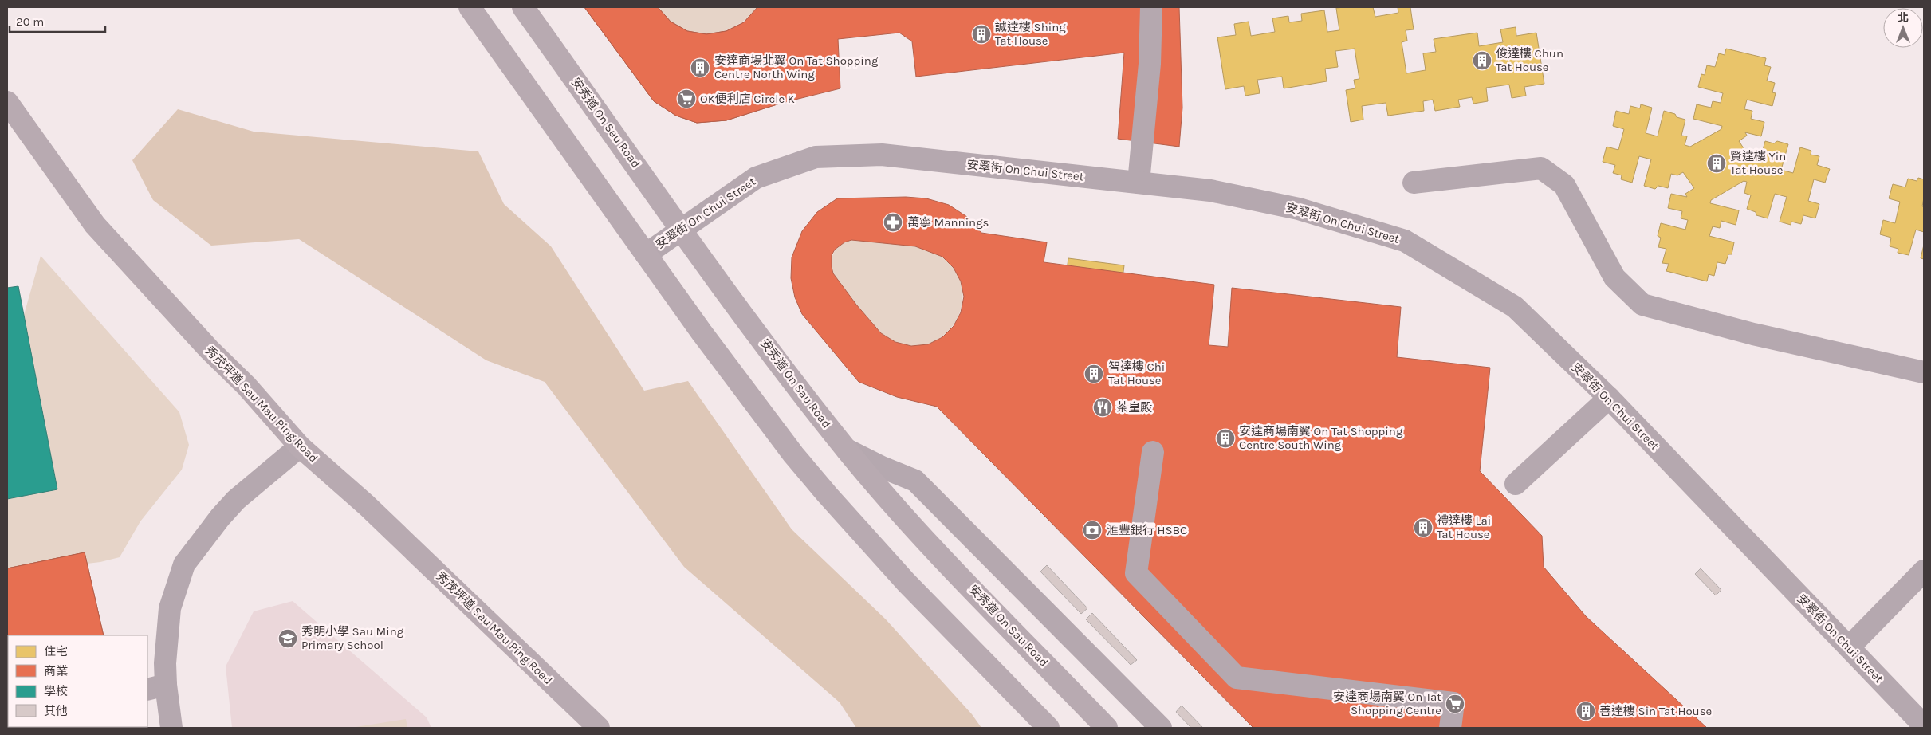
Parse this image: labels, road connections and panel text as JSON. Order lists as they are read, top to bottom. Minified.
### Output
{"streets":{"main road":["安秀道 On Sau Road","秀茂坪道 Sau Mau Ping Road"],"street":["安翠街 On Chui Street"]},"crossings":[["安秀道 On Sau Road","安翠街 On Chui Street"]],"places":{"building":["誠達樓 Shing Tat House","俊達樓 Chun Tat House","安達商場北翼 On Tat Shopping Centre North Wing","賢達樓 Yin Tat House","智達樓 Chi Tat House","安達商場南翼 On Tat Shopping Centre South Wing","禮達樓 Lai Tat House","善達樓 Sin Tat House"],"supermarket":["OK便利店 Circle K","安達商場南翼 On Tat Shopping Centre"],"pharmacy":["萬寧 Mannings"],"restaurant":["茶皇殿"],"bank":["滙豐銀行 HSBC"],"school or university":["秀明小學 Sau Ming Primary School"]},"legend":["住宅","商業","學校","其他"],"scale_bar":"20 m","north":"top"}
